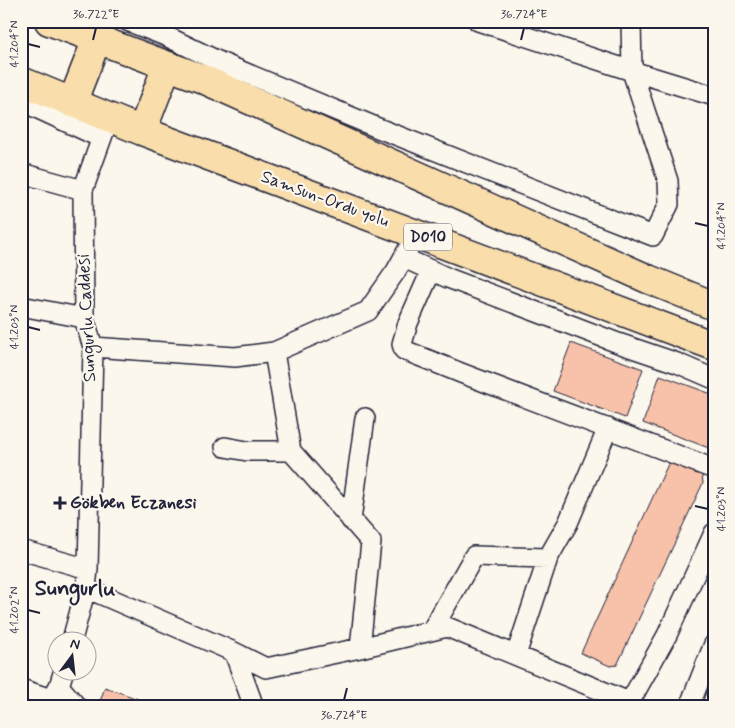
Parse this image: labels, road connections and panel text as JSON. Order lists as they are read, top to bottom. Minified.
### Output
{"streets":{"highway":["Samsun-Ordu yolu","D010"],"street":["Sungurlu Caddesi"]},"crossings":[["Samsun-Ordu yolu","Sungurlu Caddesi"]],"districts":["Sungurlu"],"places":{"health":["Gökben Eczanesi"]},"north":"top","coordinates":["36.722°E","36.724°E","41.204°N","41.203°N","41.202°N"]}
